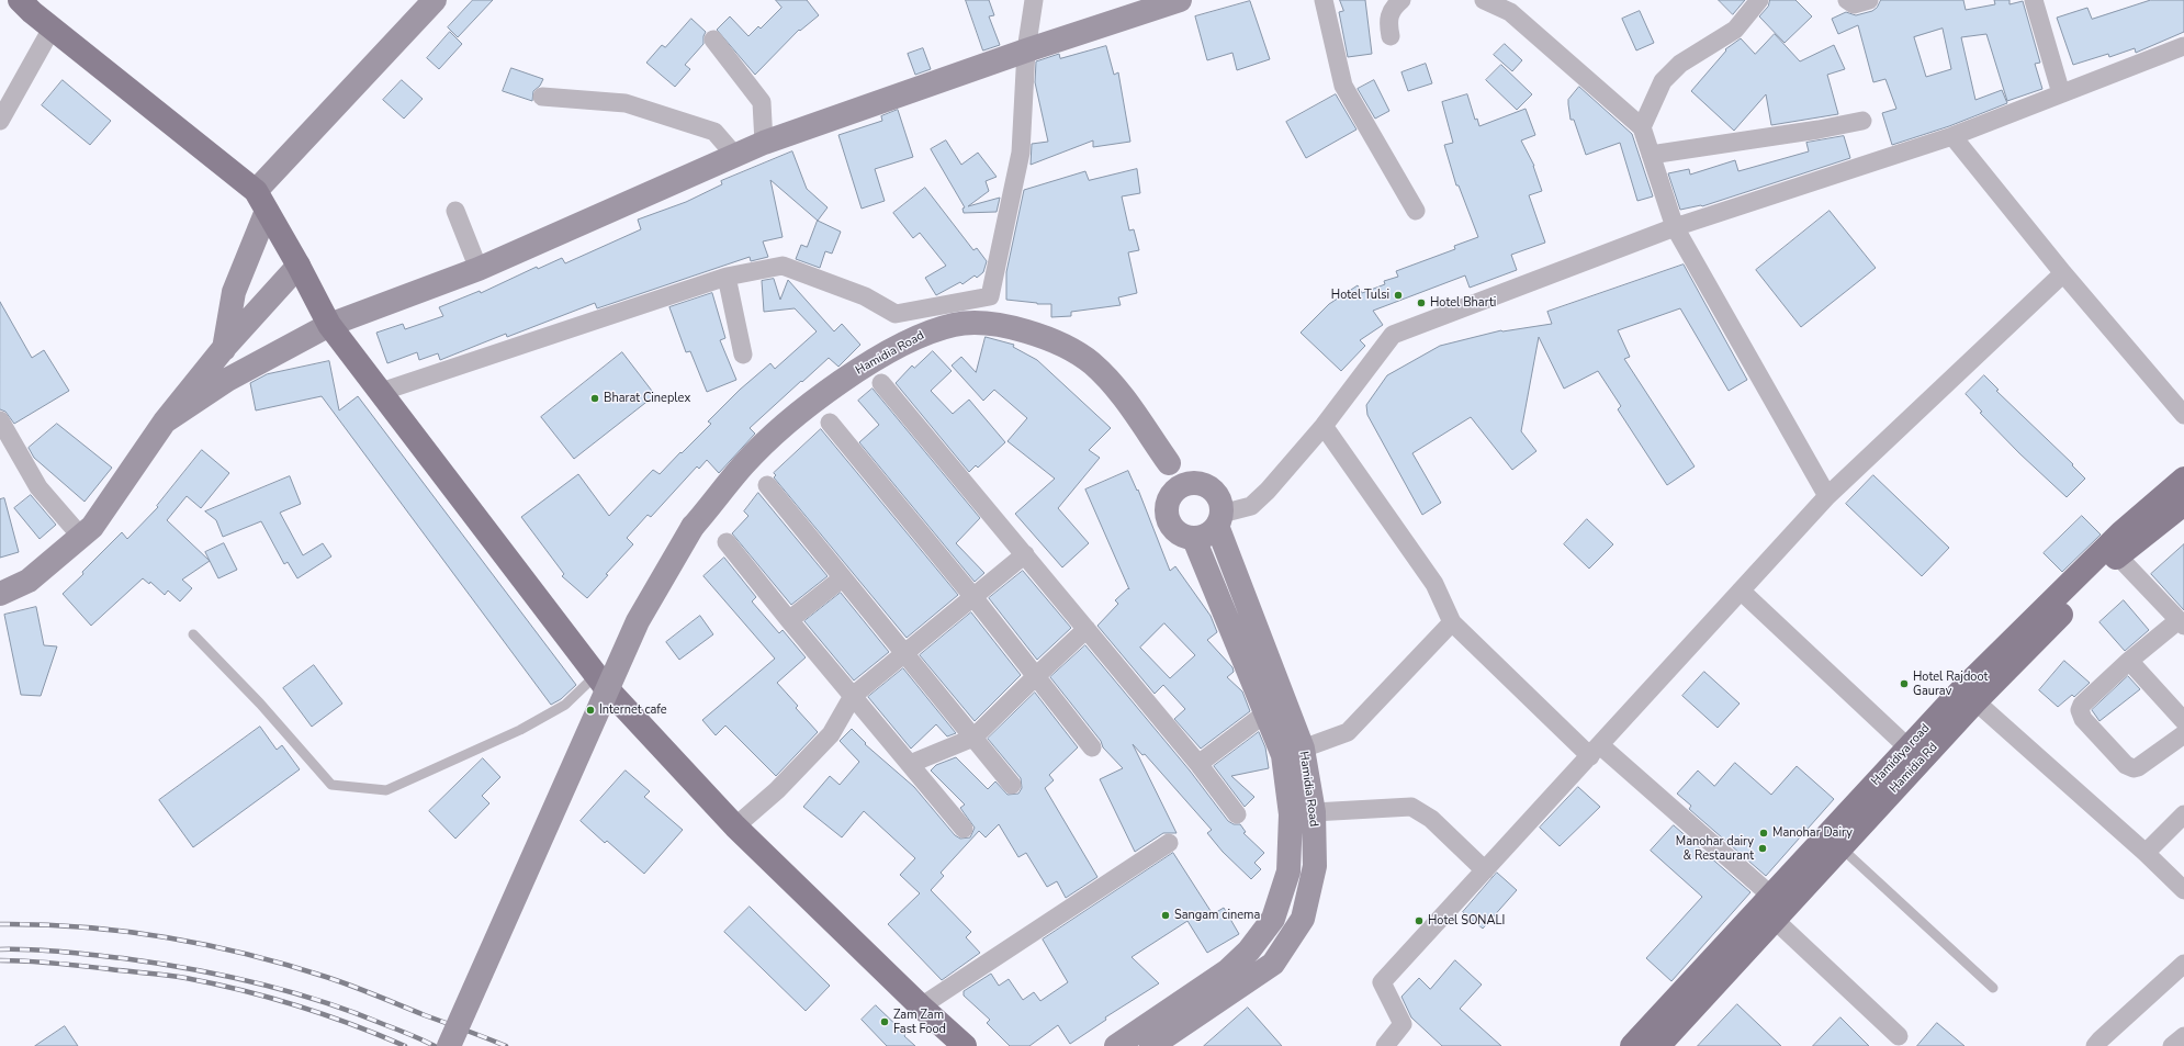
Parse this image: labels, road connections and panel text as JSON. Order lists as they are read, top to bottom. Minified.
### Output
{"streets":{"main road":["Hamidia Road","Hamidiya road","Hamidia Rd"]},"crossings":[["Hamidiya road","Hamidia Rd"]],"places":["Hotel Tulsi","Hotel Bharti","Bharat Cineplex","Hotel Rajdoot Gaurav","Internet cafe","Manohar Dairy","Manohar dairy & Restaurant","Sangam cinema","Hotel SONALI","Zam Zam Fast Food"]}
